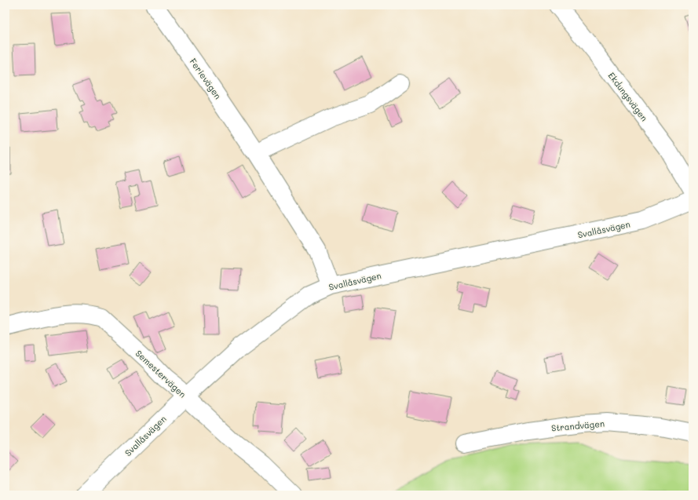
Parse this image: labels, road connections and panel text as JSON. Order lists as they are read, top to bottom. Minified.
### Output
{"streets":{"street":["Ferievägen","Ekdungsvägen","Svallåsvägen","Semestervägen","Strandvägen"]},"crossings":[["Ferievägen","Svallåsvägen"],["Svallåsvägen","Semestervägen"]]}
